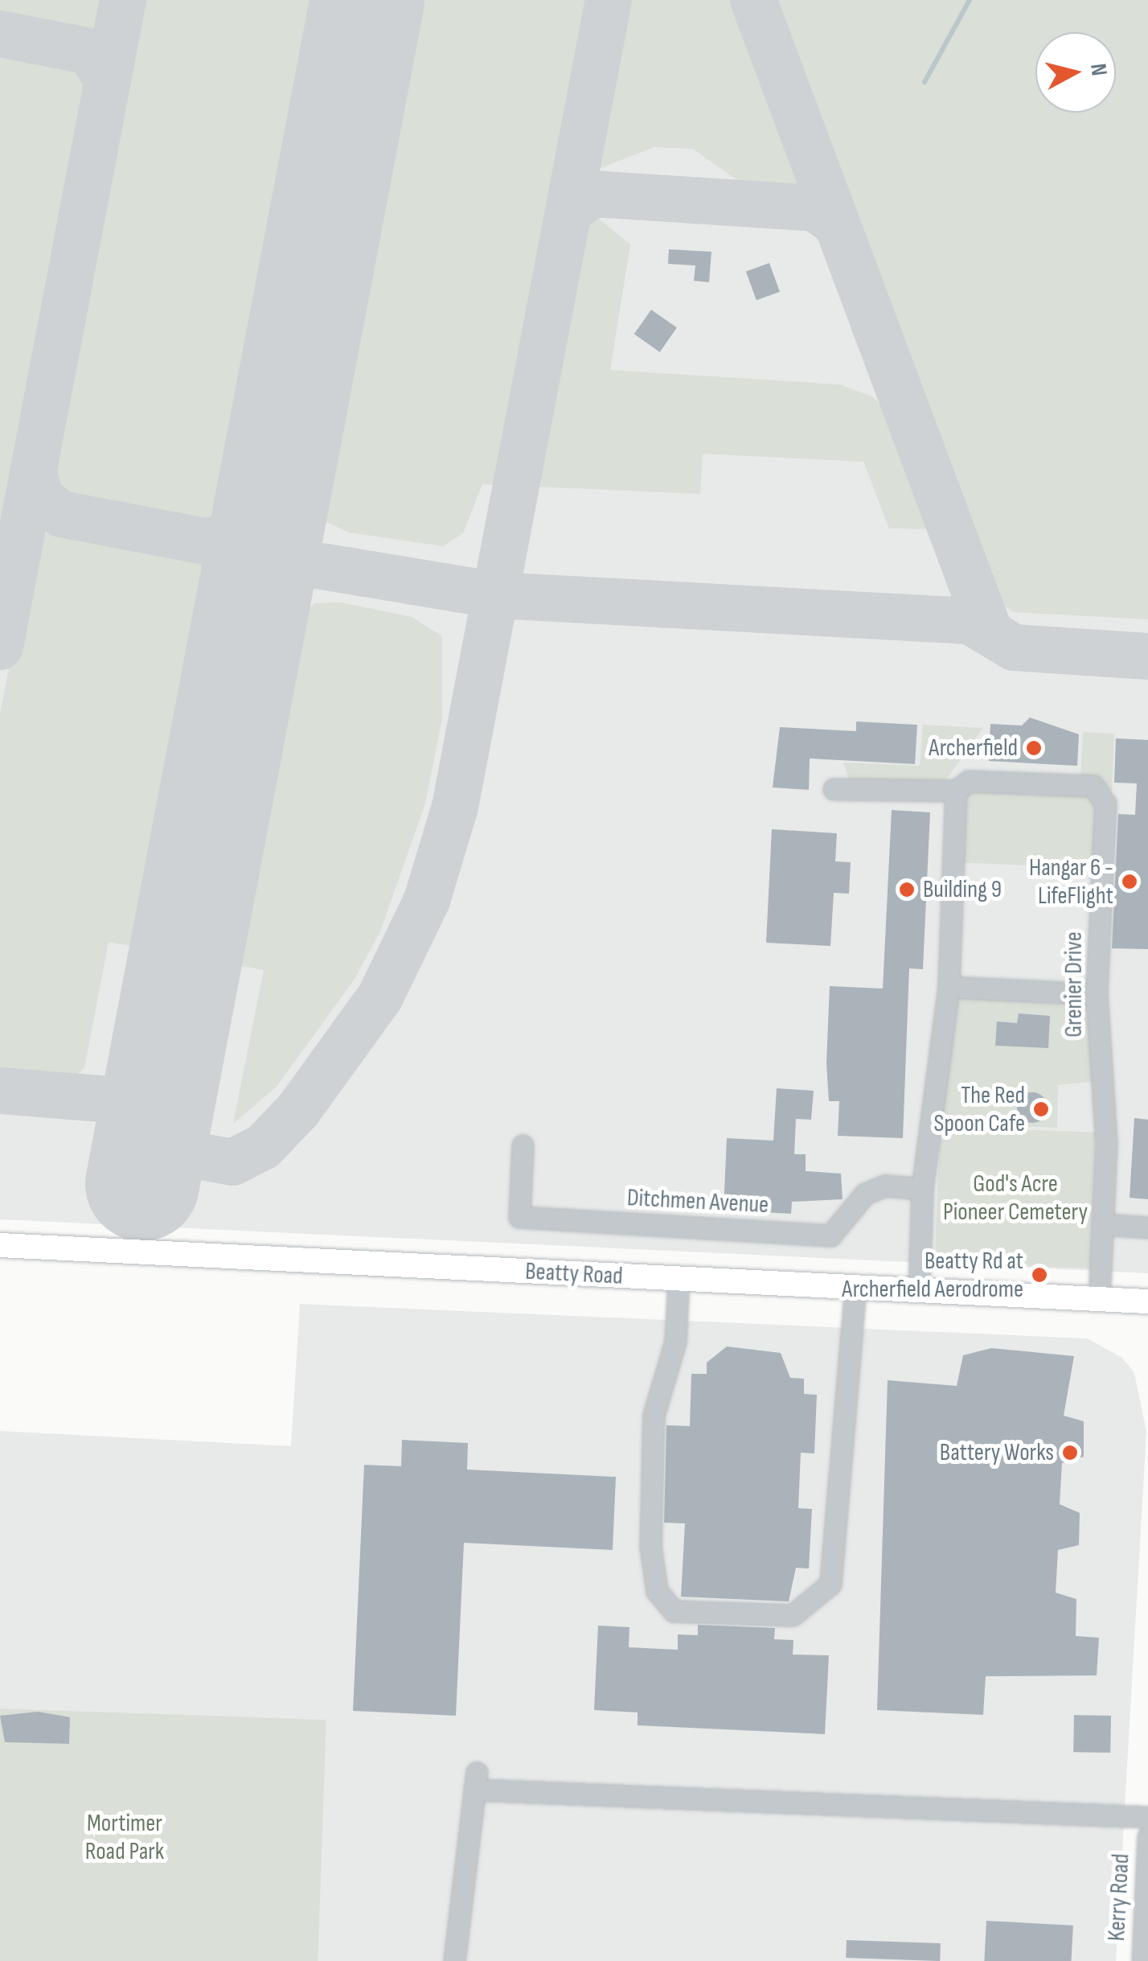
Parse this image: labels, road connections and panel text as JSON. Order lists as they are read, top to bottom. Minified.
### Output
{"streets":{"main road":["Beatty Road"],"street":["Grenier Drive","Ditchmen Avenue","Kerry Road"]},"crossings":[["Grenier Drive","Beatty Road"]],"parks":["God's Acre Pioneer Cemetery","Mortimer Road Park"],"places":["Archerfield","Hangar 6 - LifeFlight","Building 9","The Red Spoon Cafe","Beatty Rd at Archerfield Aerodrome","Battery Works"],"north":"right"}
